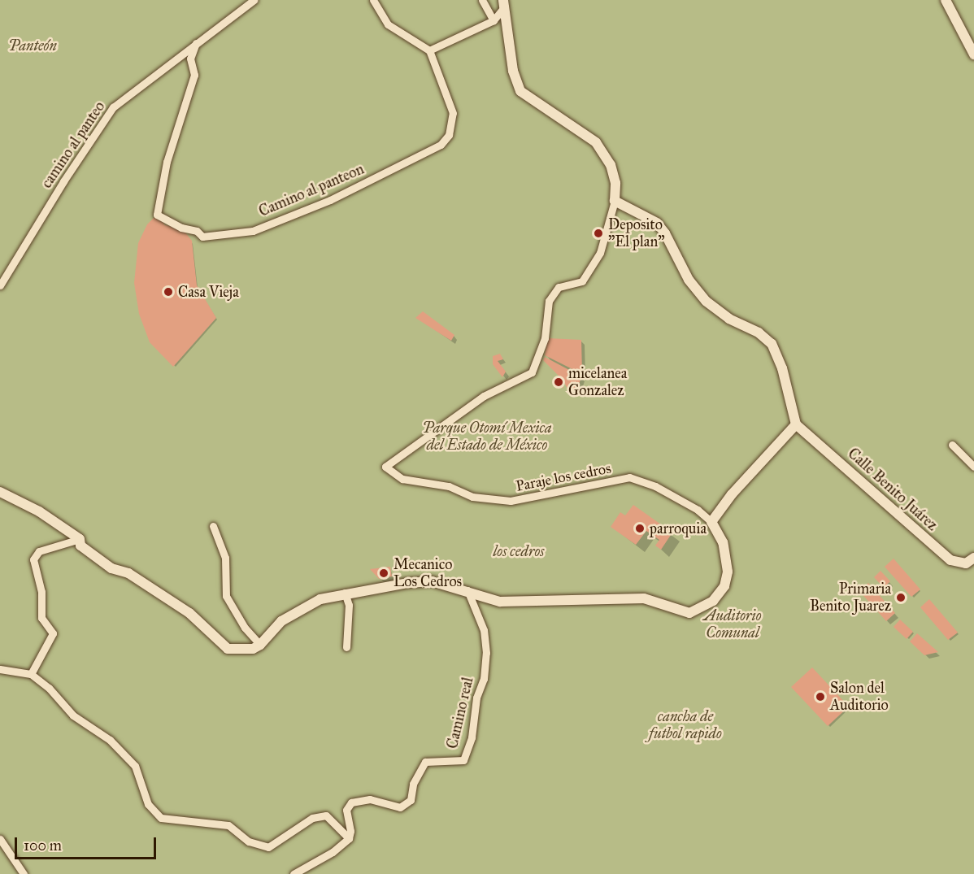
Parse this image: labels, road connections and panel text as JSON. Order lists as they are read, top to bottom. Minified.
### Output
{"streets":{"main road":["Calle Benito Juárez"],"street":["camino al panteo","Camino al panteon","Paraje los cedros","Camino real"]},"crossings":[["camino al panteo","Camino al panteon"]],"parks":["Panteón","Parque Otomí Mexica del Estado de México","los cedros","Auditorio Comunal","cancha de futbol rapido"],"places":["Deposito \"El plan\"","Casa Vieja","micelanea Gonzalez","parroquia","Mecanico Los Cedros","Primaria Benito Juarez","Salon del Auditorio"],"scale_bar":"100 m"}
